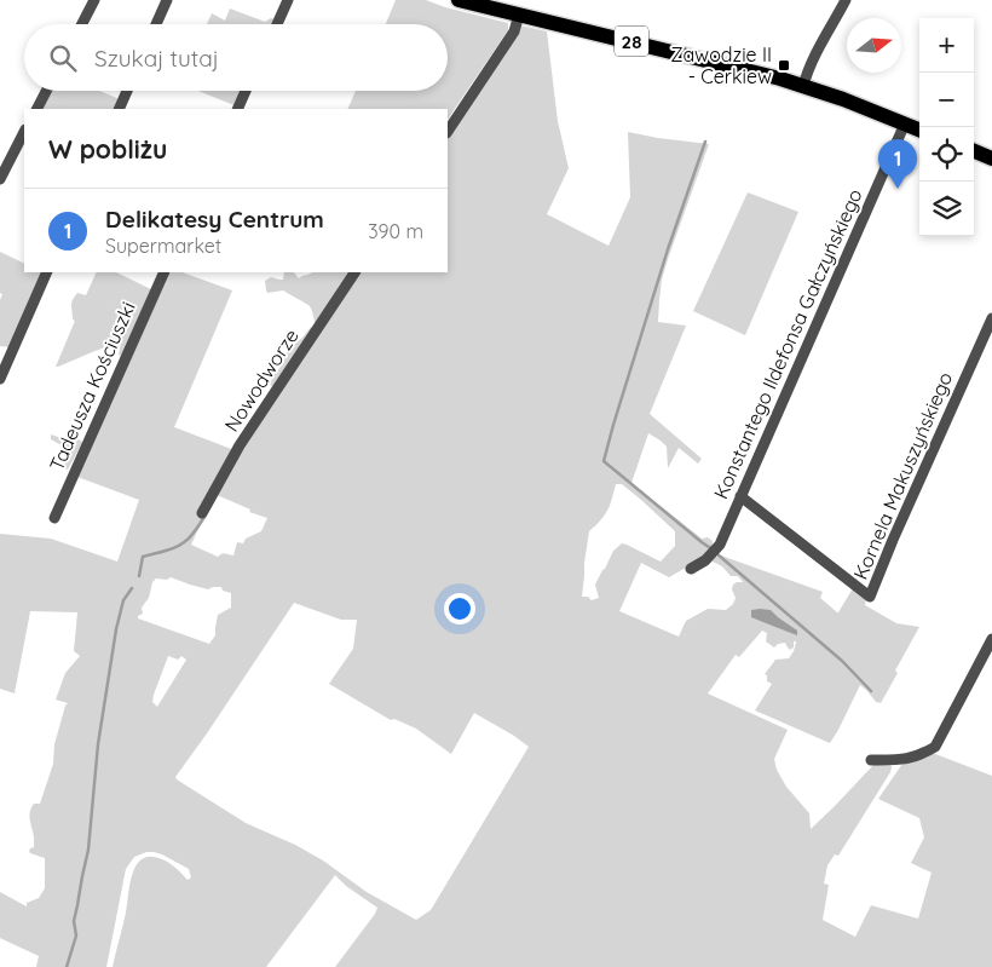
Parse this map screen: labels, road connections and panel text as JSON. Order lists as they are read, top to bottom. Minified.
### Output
{"streets":{"main road":["28"],"street":["Konstantego Ildefonsa Gałczyńskiego","Nowodworze","Tadeusza Kościuszki","Kornela Makuszyńskiego"]},"crossings":[["28","Konstantego Ildefonsa Gałczyńskiego"],["Konstantego Ildefonsa Gałczyńskiego","Kornela Makuszyńskiego"]],"places":{"transit":["Zawodzie II - Cerkiew"]},"north":"right","page":{"map_buttons":["+","−"],"search":"Szukaj tutaj","heading":"W pobliżu","pins":"1","list":[{"mark":"1","name":"Delikatesy Centrum","note":"Supermarket","value":"390 m"}]}}
